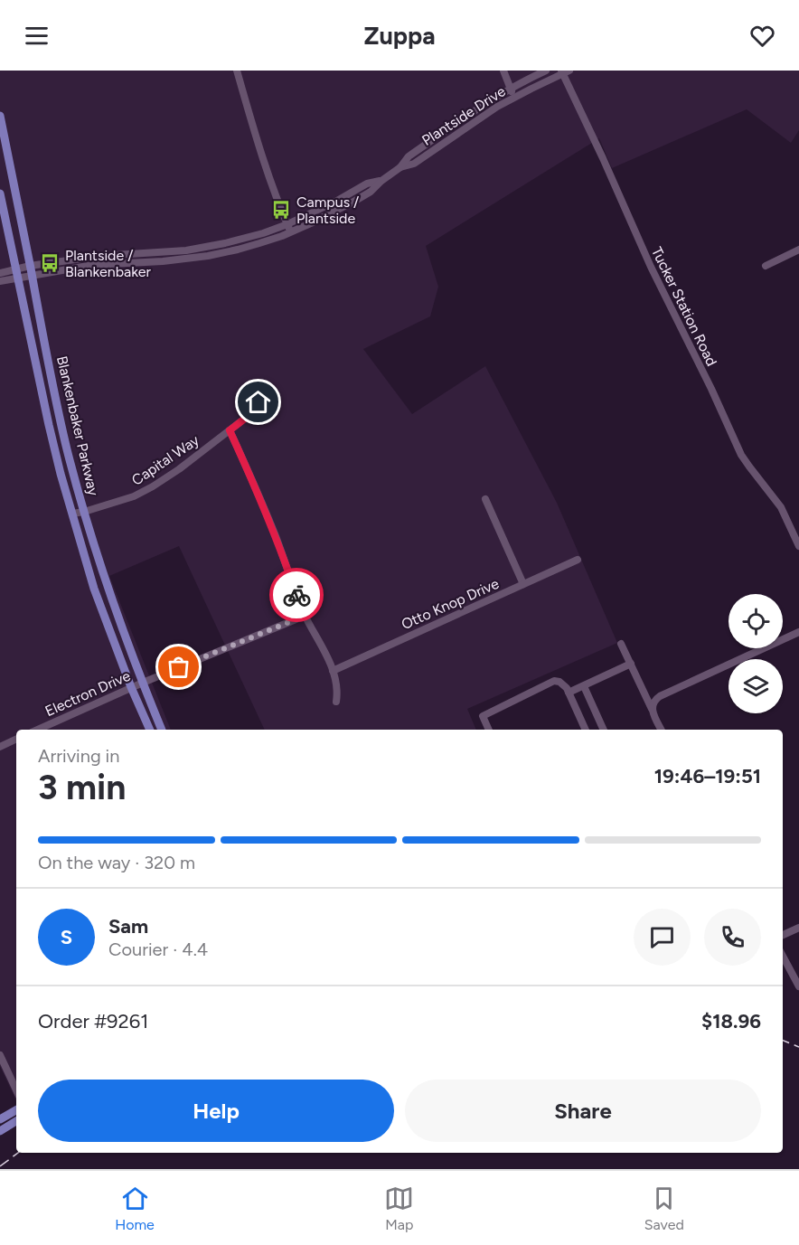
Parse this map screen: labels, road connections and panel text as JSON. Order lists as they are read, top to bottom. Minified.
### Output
{"streets":{"main road":["Blankenbaker Parkway"],"street":["Plantside Drive","Tucker Station Road","Capital Way","Otto Knop Drive","Electron Drive"]},"crossings":[["Plantside Drive","Tucker Station Road"],["Plantside Drive","Blankenbaker Parkway"],["Blankenbaker Parkway","Capital Way"],["Blankenbaker Parkway","Electron Drive"]],"places":{"bus stop":["Campus / Plantside","Plantside / Blankenbaker"]},"page":{"header":"Zuppa","heading":["3 min","Arriving in","19:46–19:51"],"panel":["Sam","Courier · 4.4","Order #9261","$18.96"],"bar":"On the way · 320 m","round":"S","buttons":["Help","Share"],"tabs":["Home","Map","Saved"]}}
